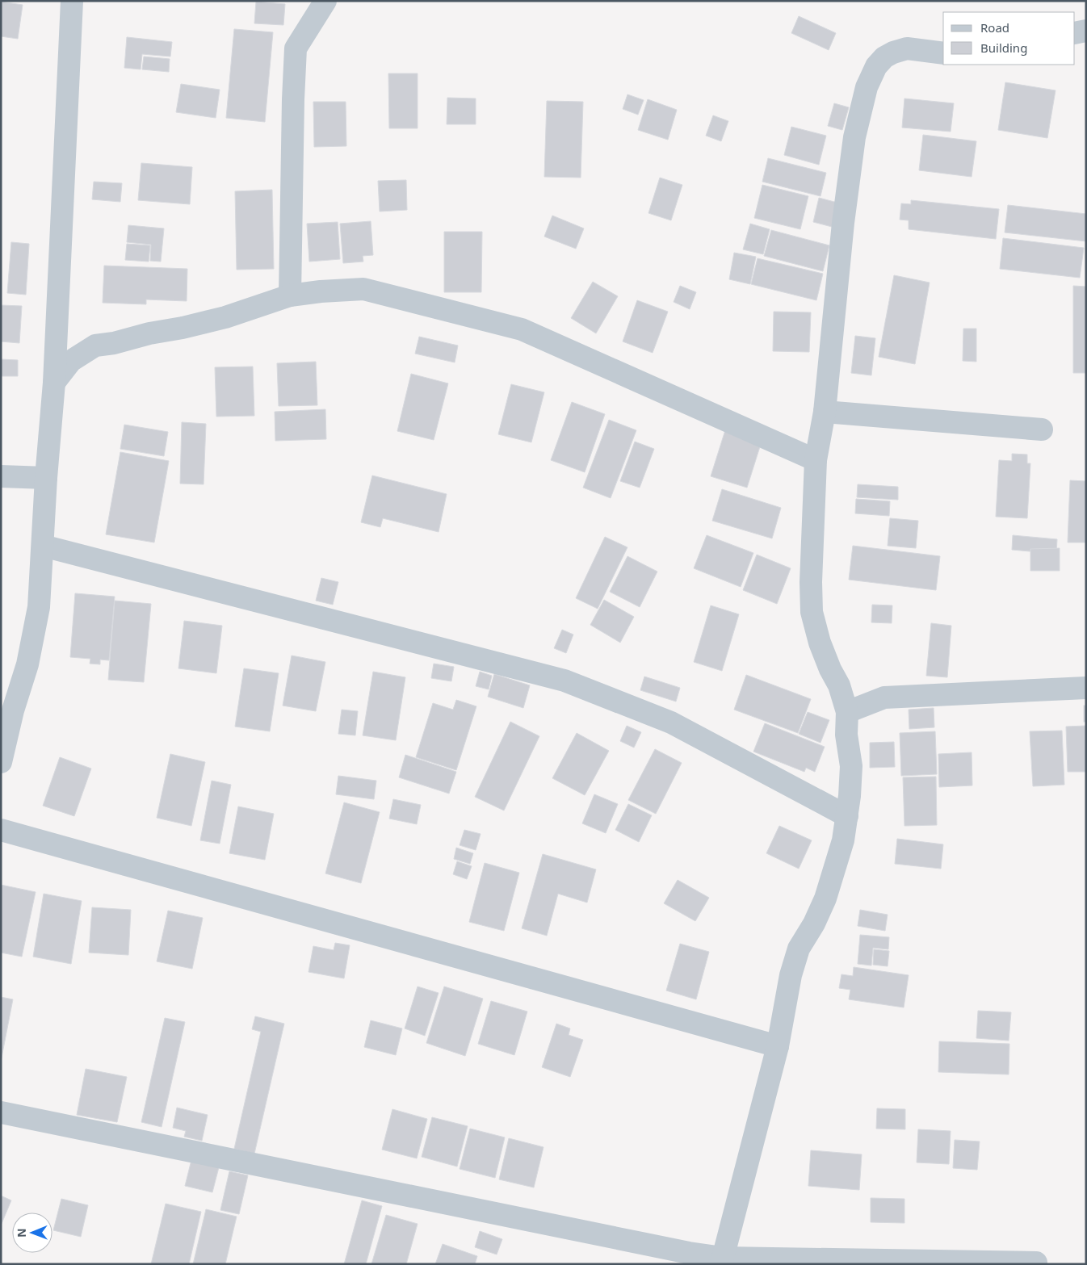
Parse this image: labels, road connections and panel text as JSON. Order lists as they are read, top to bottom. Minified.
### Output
{"legend":["Road","Building"],"north":"left"}
